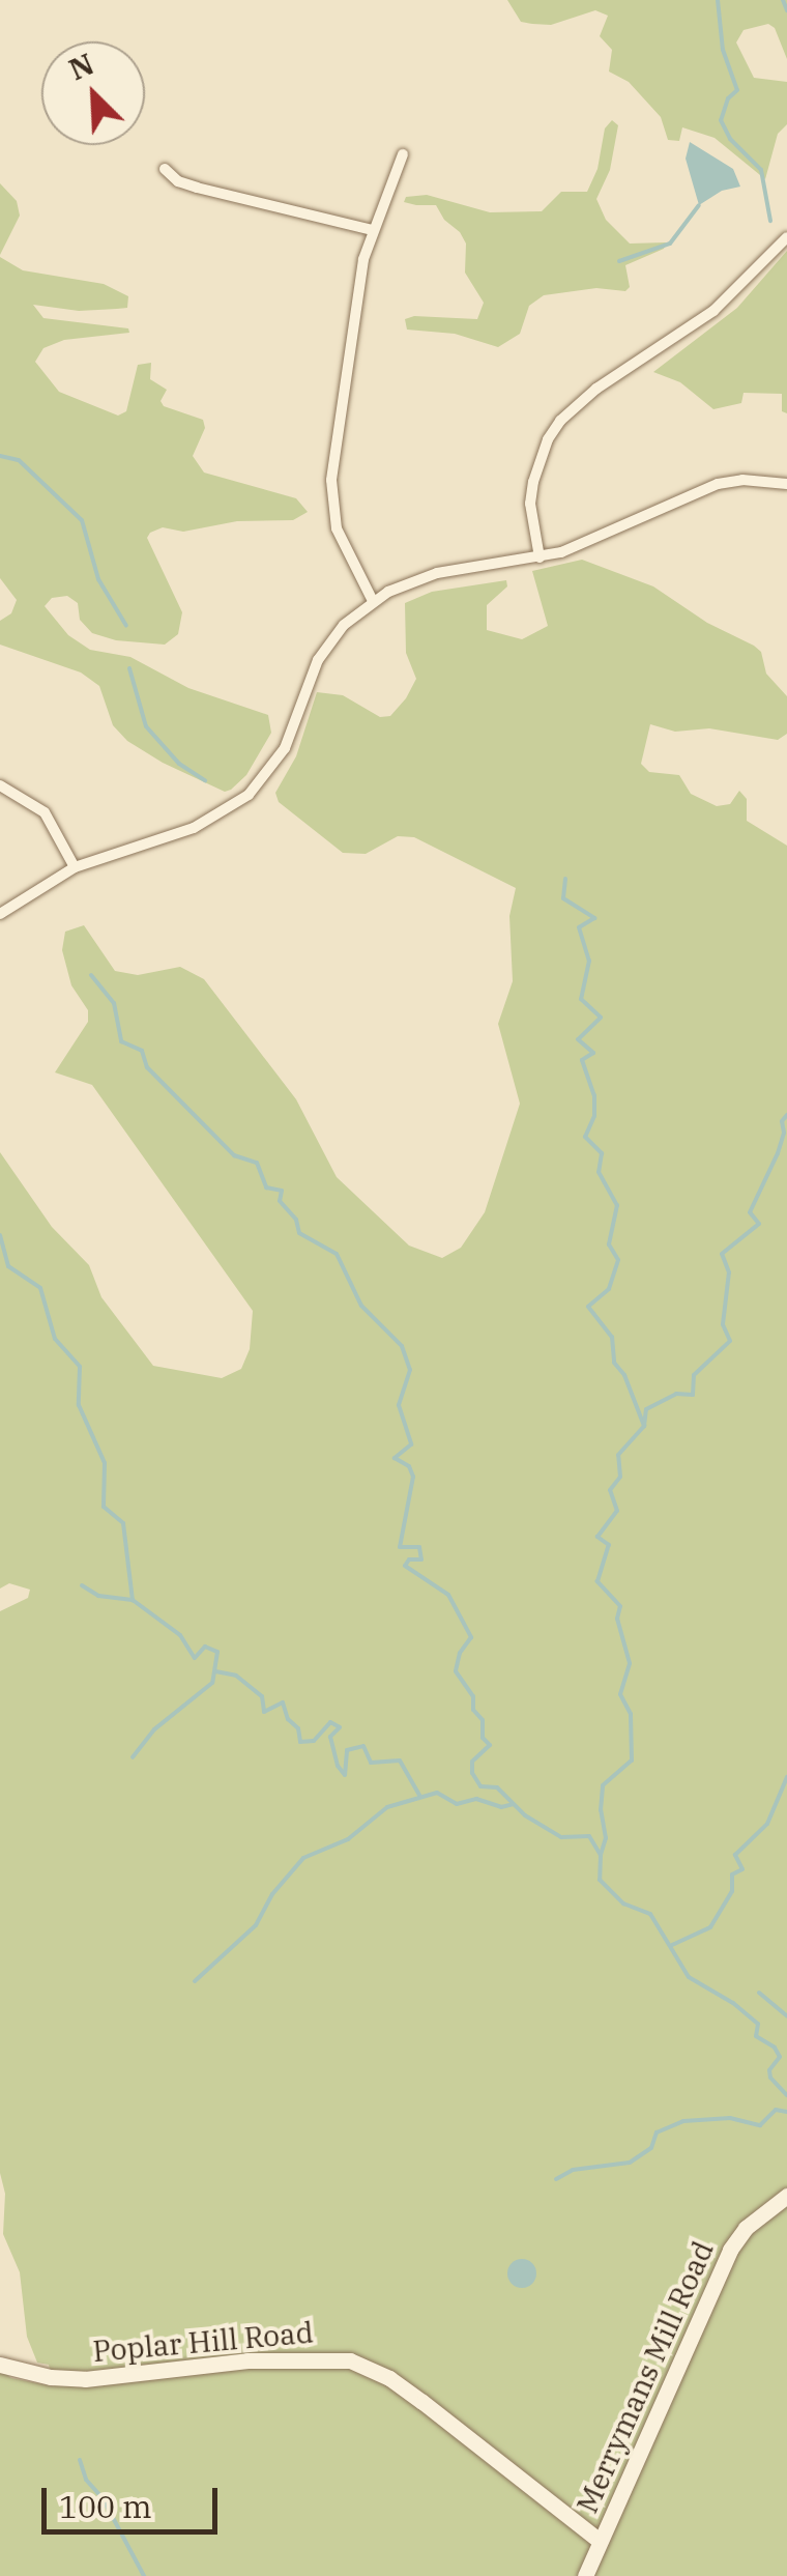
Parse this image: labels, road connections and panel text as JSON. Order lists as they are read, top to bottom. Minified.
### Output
{"streets":{"street":["Poplar Hill Road","Merrymans Mill Road"]},"crossings":[["Poplar Hill Road","Merrymans Mill Road"]],"scale_bar":"100 m","north":"top left"}
